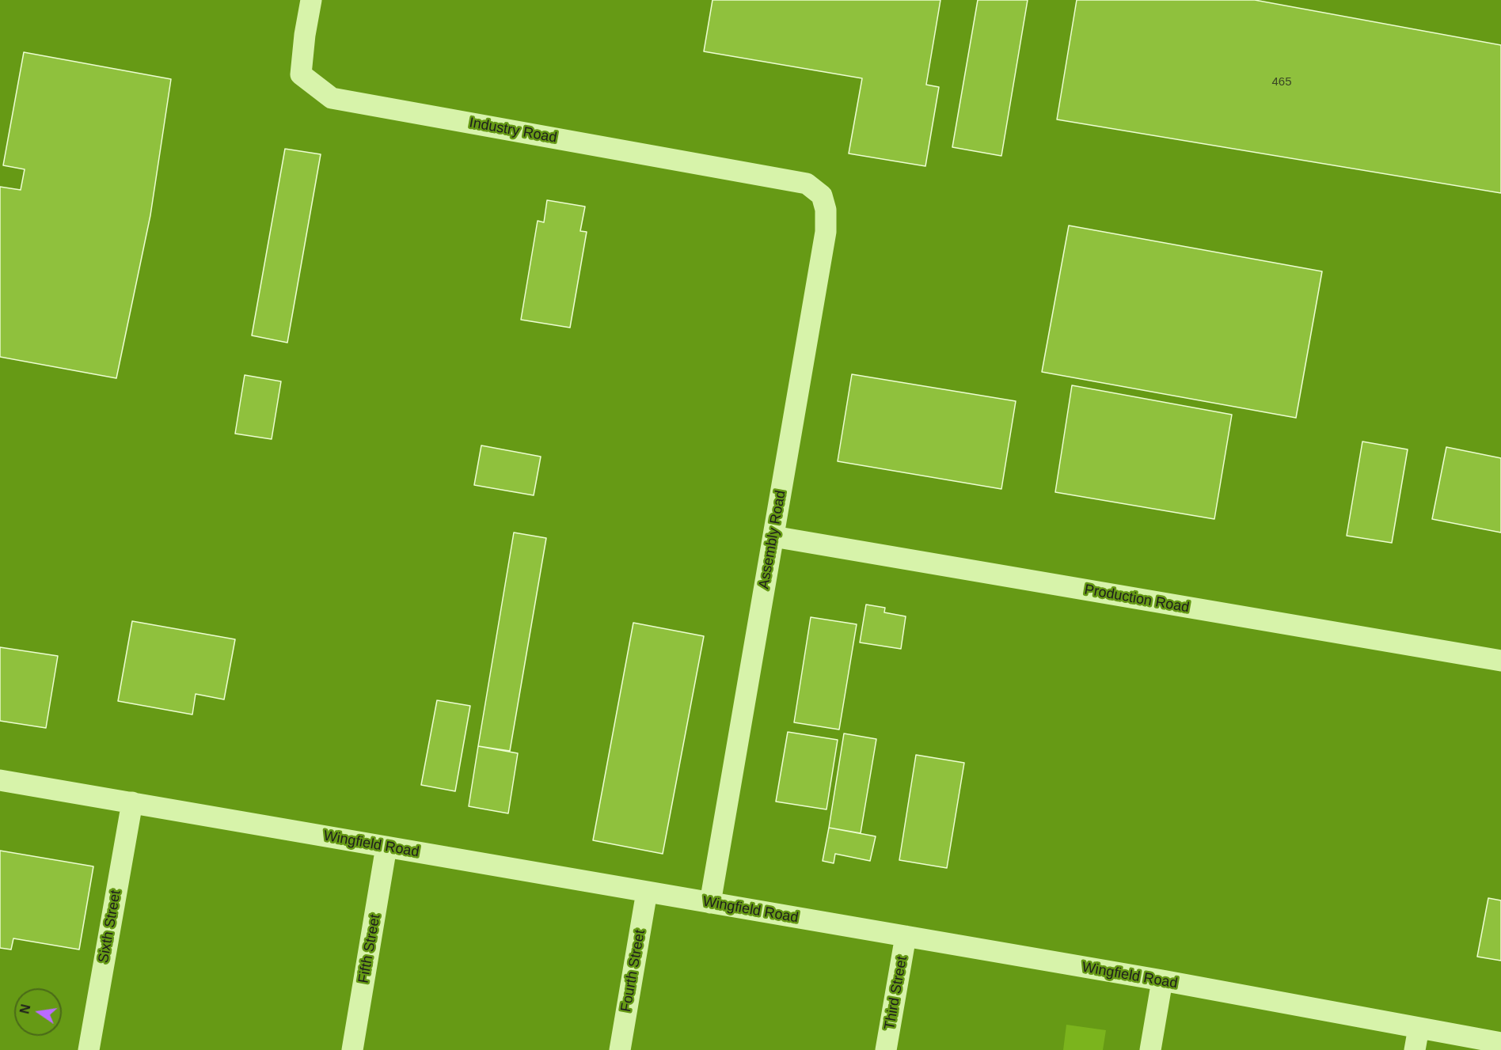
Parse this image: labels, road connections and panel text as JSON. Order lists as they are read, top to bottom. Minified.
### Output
{"streets":{"street":["Industry Road","Assembly Road","Production Road","Wingfield Road","Sixth Street","Fifth Street","Fourth Street","Third Street"]},"crossings":[["Industry Road","Assembly Road"],["Assembly Road","Production Road"],["Assembly Road","Wingfield Road"],["Wingfield Road","Sixth Street"],["Wingfield Road","Fifth Street"],["Wingfield Road","Fourth Street"],["Wingfield Road","Third Street"]],"house_numbers":["465"],"north":"left"}
